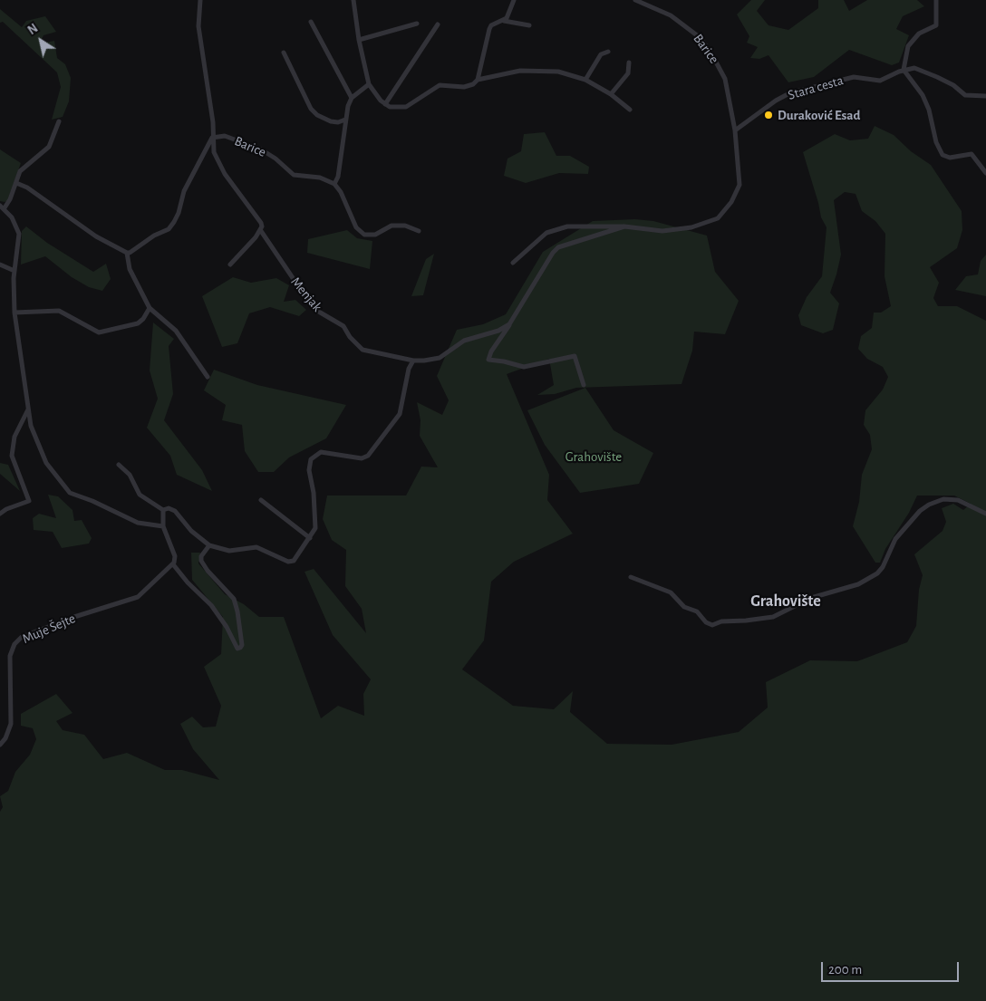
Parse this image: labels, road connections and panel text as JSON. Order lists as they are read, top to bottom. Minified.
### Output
{"streets":{"street":["Barice","Stara cesta","Menjak","Muje Šejte"]},"crossings":[["Barice","Stara cesta"],["Barice","Menjak"]],"districts":["Grahovište"],"parks":["Grahovište"],"places":["Duraković Esad"],"scale_bar":"200 m","north":"top left"}
